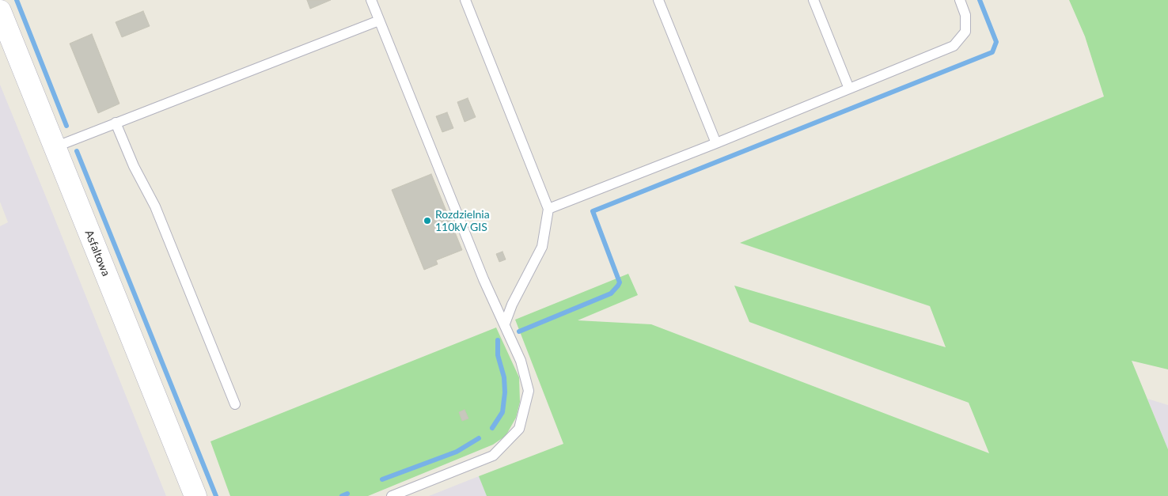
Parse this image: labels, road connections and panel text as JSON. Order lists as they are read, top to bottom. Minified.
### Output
{"streets":{"street":["Asfaltowa"]},"places":["Rozdzielnia 110kV GIS"]}
